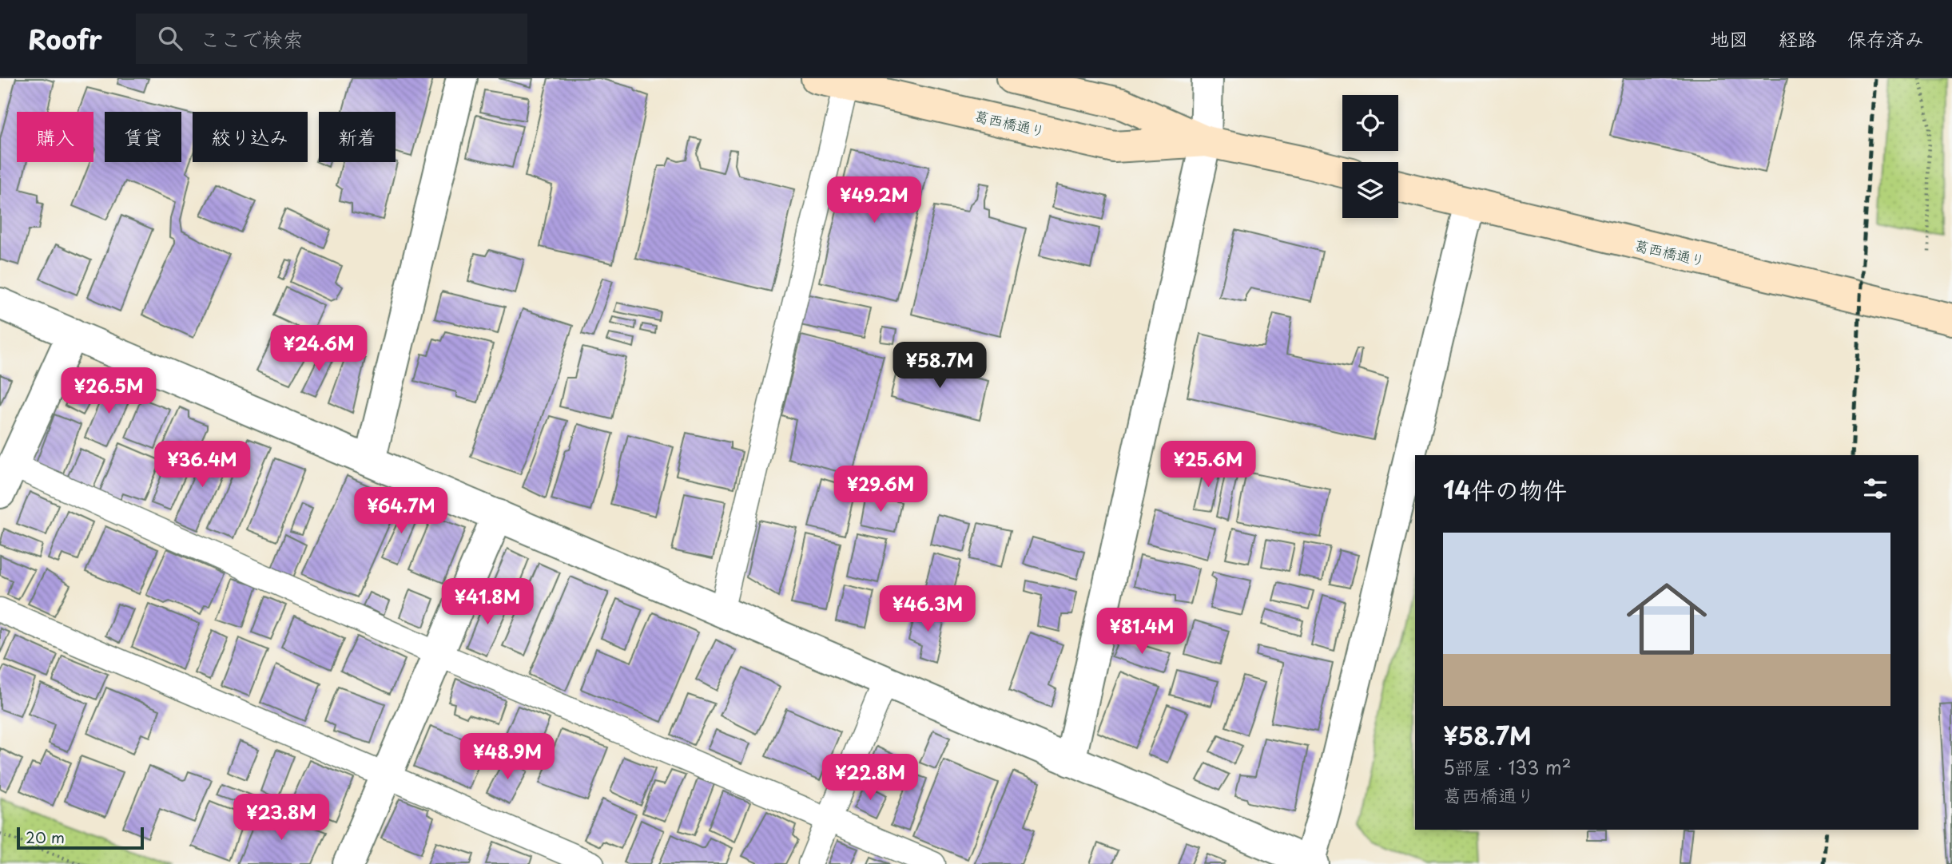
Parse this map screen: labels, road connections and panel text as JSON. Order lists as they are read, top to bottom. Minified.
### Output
{"streets":{"main road":["葛西橋通り"]},"scale_bar":"20 m","page":{"header":"Roofr","search":"ここで検索","nav":["地図","経路","保存済み"],"chip":["購入","賃貸","絞り込み","新着"],"price":["¥49.2M","¥24.6M","¥58.7M","¥26.5M","¥36.4M","¥25.6M","¥29.6M","¥64.7M","¥41.8M","¥46.3M","¥81.4M","¥48.9M","¥22.8M","¥23.8M"],"heading":"14件の物件","list":[{"name":"¥58.7M","note":"5部屋 · 133 m² · 葛西橋通り"}],"scale":"20 m"}}
